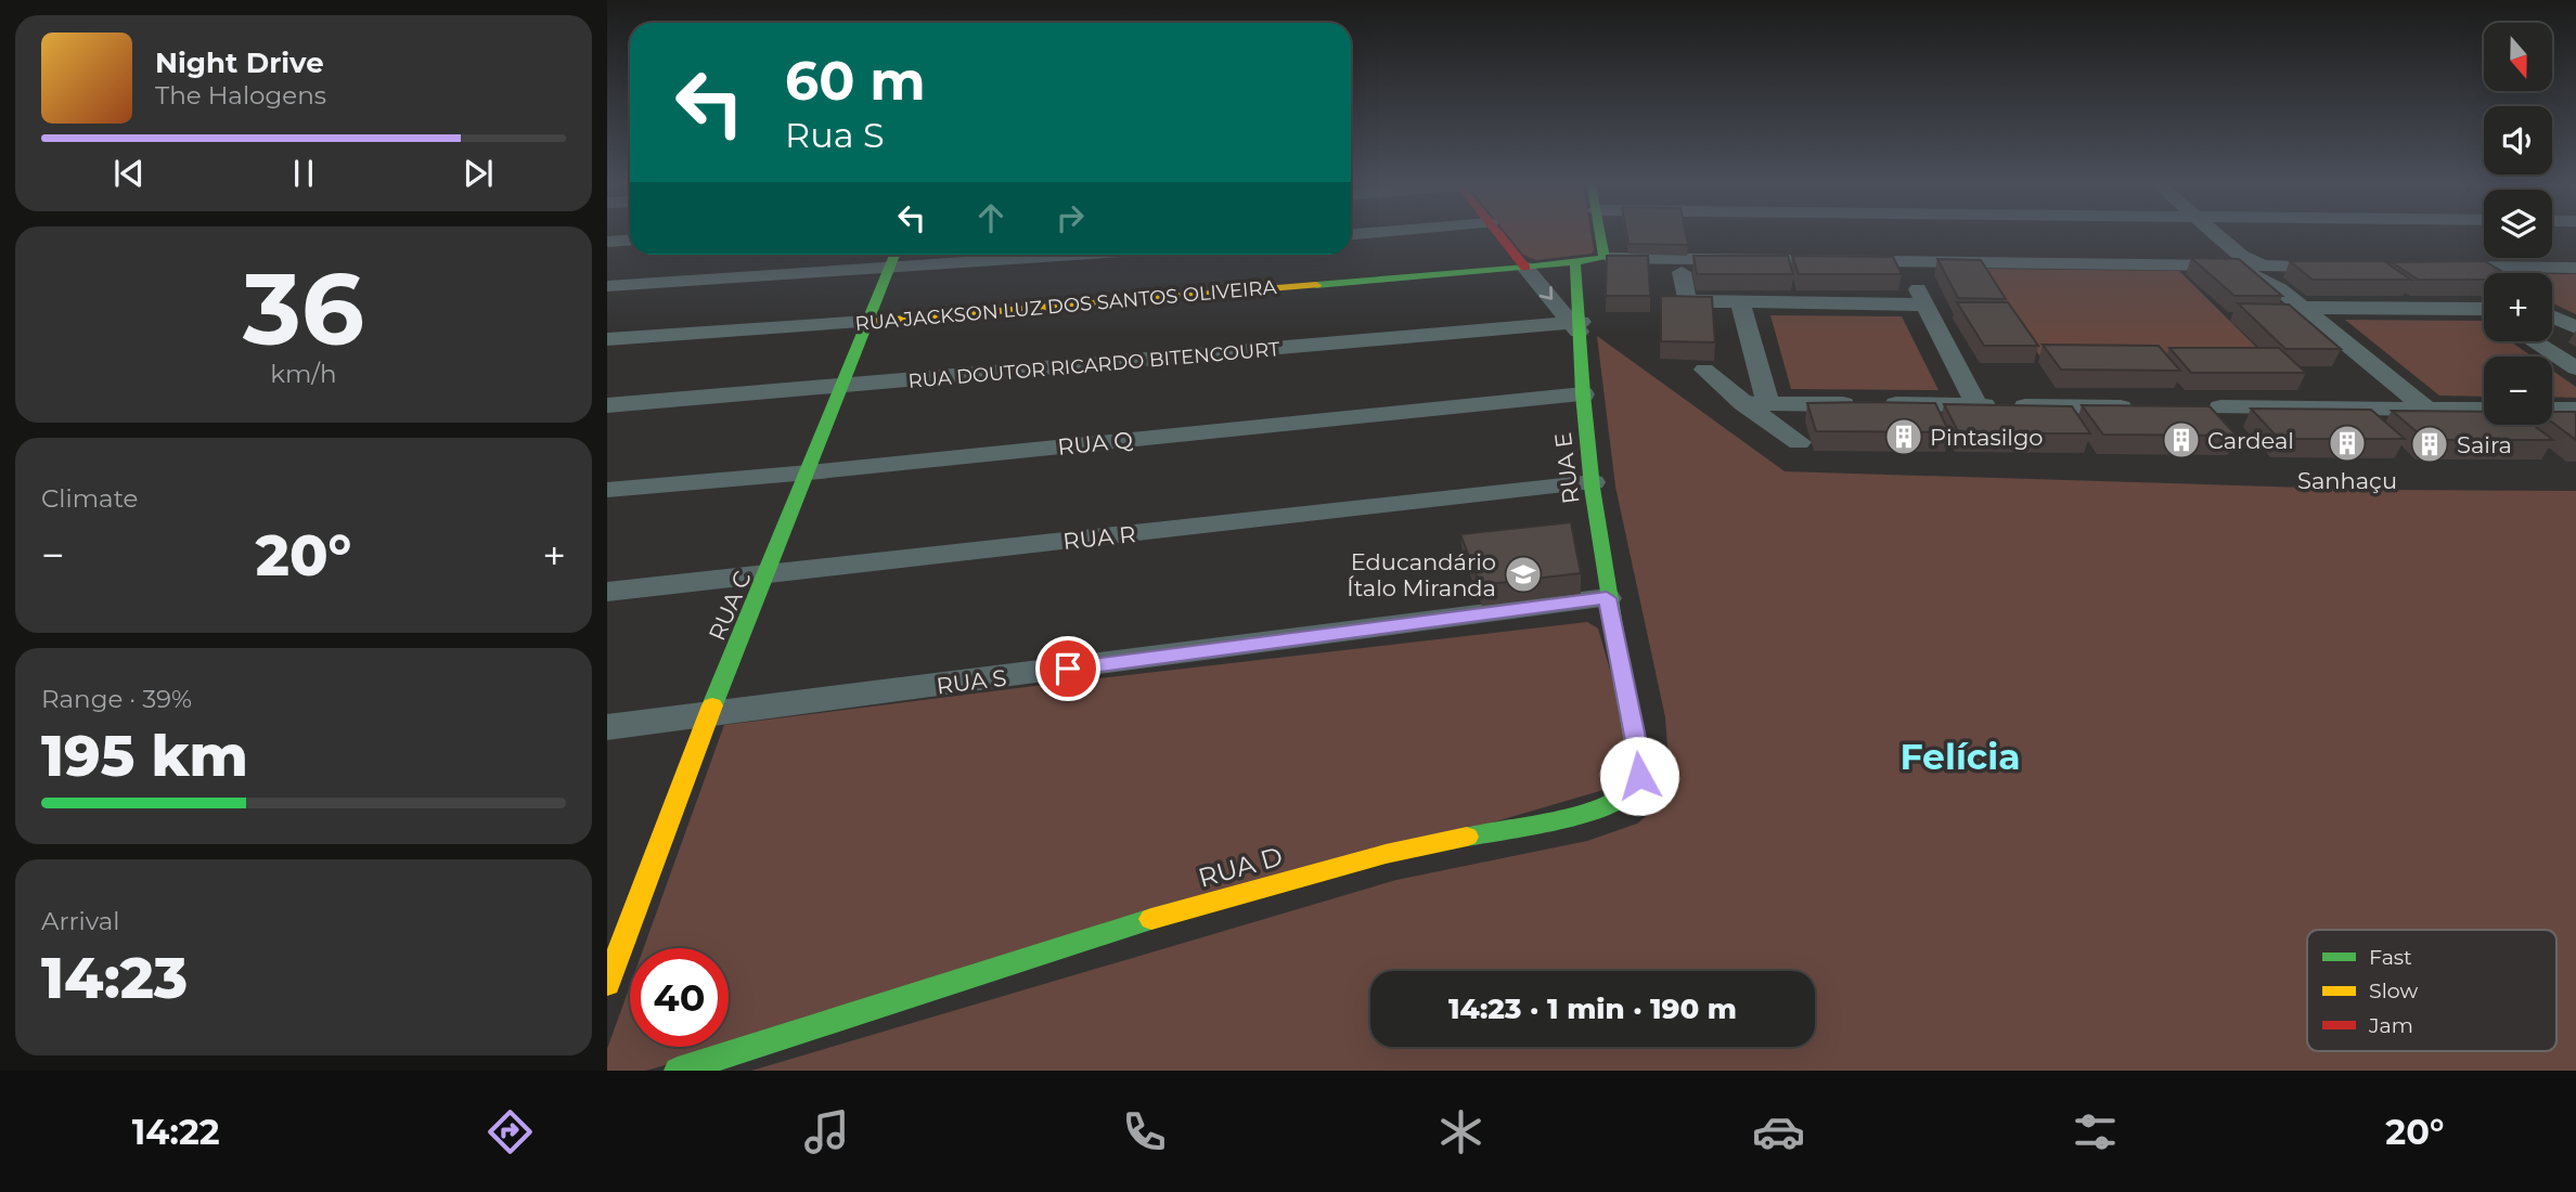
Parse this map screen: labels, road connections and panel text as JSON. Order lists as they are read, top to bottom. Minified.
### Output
{"streets":{"street":["RUA JACKSON LUZ DOS SANTOS OLIVEIRA","RUA DOUTOR RICARDO BITENCOURT","RUA Q","RUA E","RUA R","RUA C","RUA S","RUA D"]},"crossings":[["RUA JACKSON LUZ DOS SANTOS OLIVEIRA","RUA E"],["RUA JACKSON LUZ DOS SANTOS OLIVEIRA","RUA C"],["RUA DOUTOR RICARDO BITENCOURT","RUA E"],["RUA DOUTOR RICARDO BITENCOURT","RUA C"],["RUA Q","RUA E"],["RUA Q","RUA C"],["RUA E","RUA R"],["RUA E","RUA S"],["RUA E","RUA D"],["RUA R","RUA C"],["RUA C","RUA S"],["RUA S","RUA D"]],"districts":["Felícia"],"places":{"building":["Pintasilgo","Cardeal","Sanhaçu","Saira"],"school or university":["Educandário Ítalo Miranda"]},"legend":["Fast","Slow","Jam"],"north":"bottom","page":{"map_buttons":["+","−"],"turn":["60 m","Rua S"],"song":["Night Drive","The Halogens"],"tile":[["36","km/h"],"Climate",["Range · 39%","195 km"],["Arrival","14:23"]],"heat":["−","20°","+"],"limit":"40","trip":"14:23 · 1 min · 190 m","tabs":["14:22","20°"]}}
